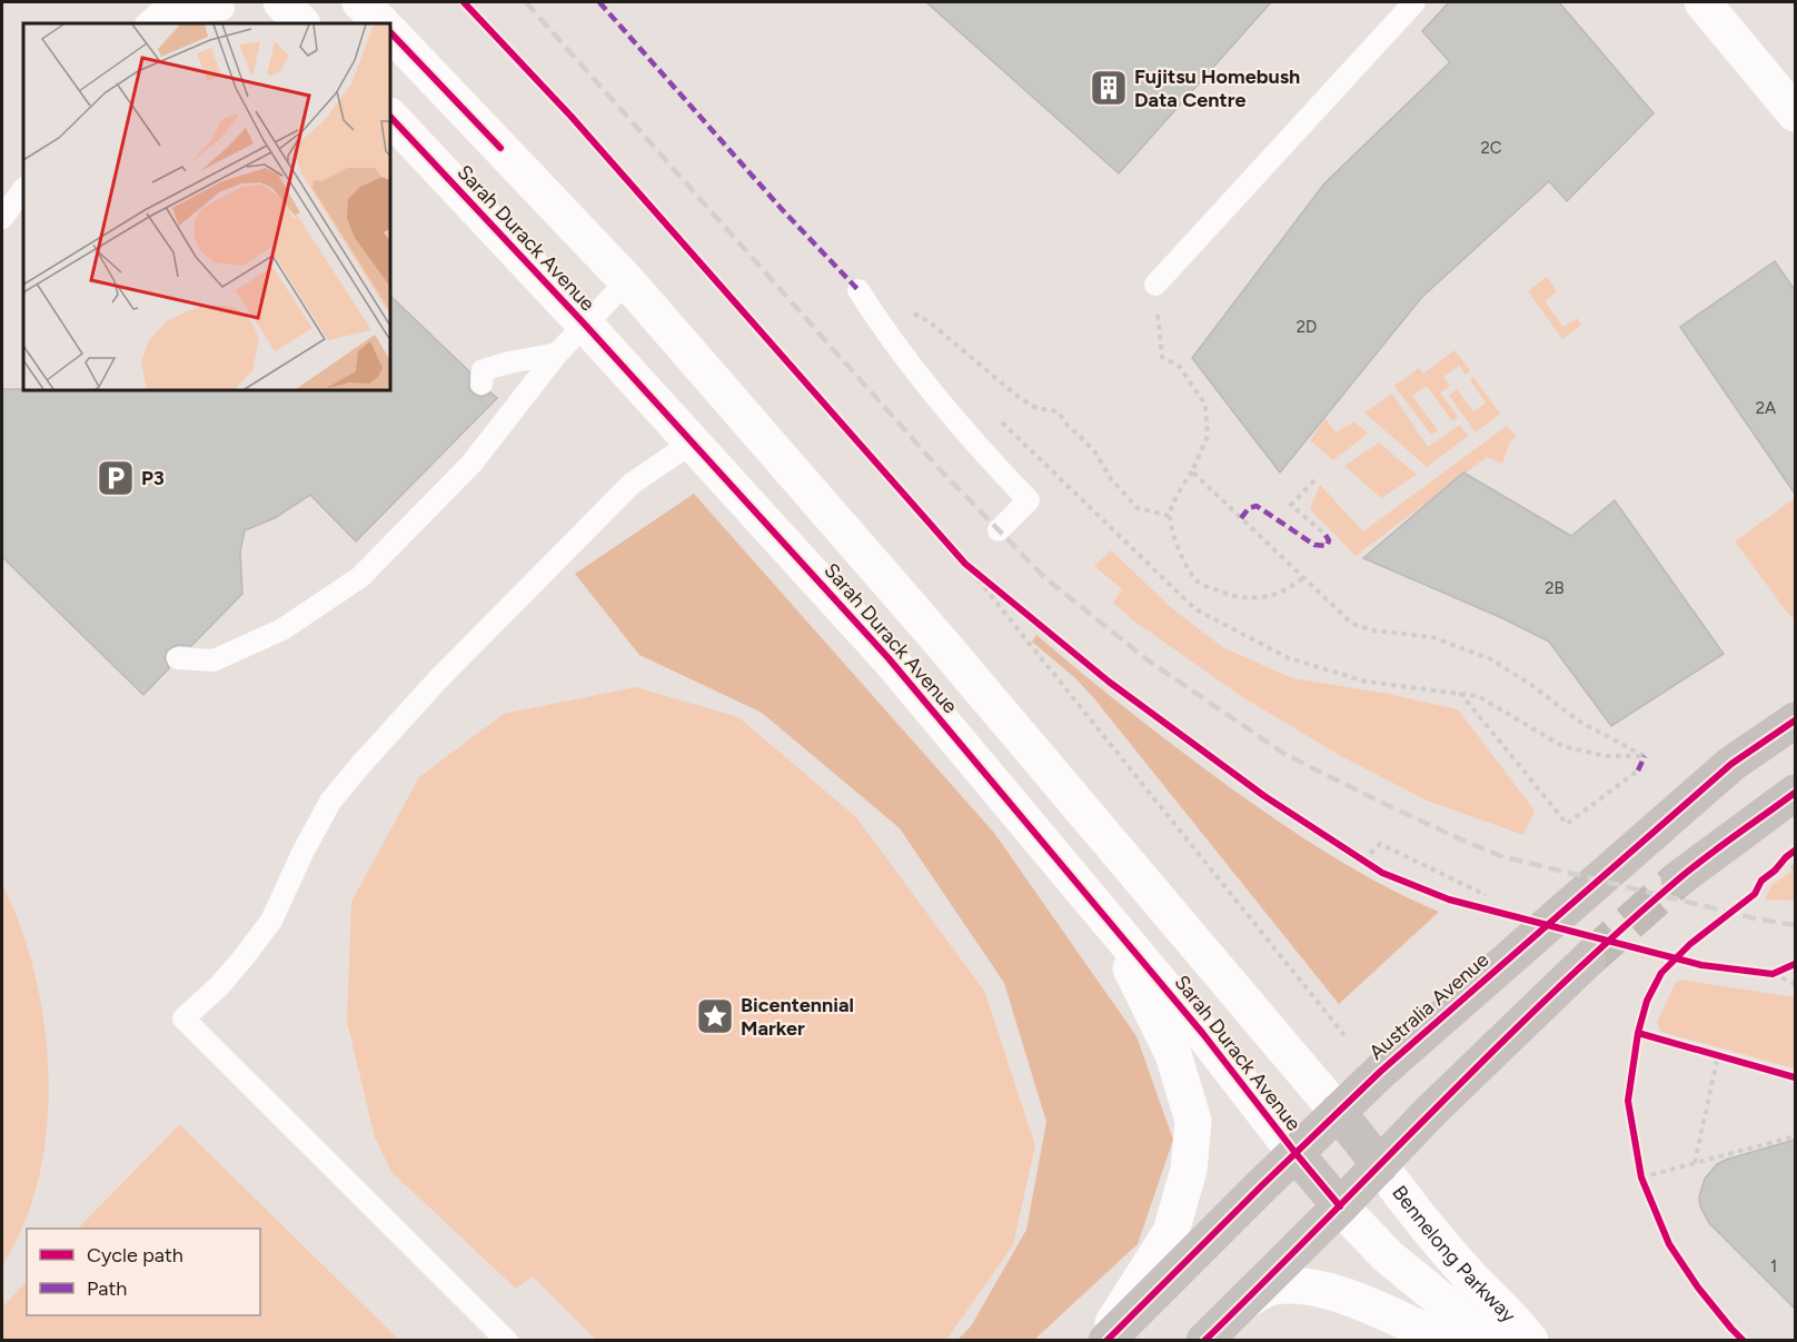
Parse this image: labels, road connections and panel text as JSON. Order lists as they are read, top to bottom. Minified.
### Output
{"streets":{"main road":["Sarah Durack Avenue","Australia Avenue"],"street":["Bennelong Parkway"]},"crossings":[["Sarah Durack Avenue","Australia Avenue"],["Sarah Durack Avenue","Bennelong Parkway"]],"places":{"building":["Fujitsu Homebush Data Centre"],"parking":["P3"],"place":["Bicentennial Marker"]},"house_numbers":["2C","2D","2A","2B","1"],"legend":["Cycle path","Path"]}
